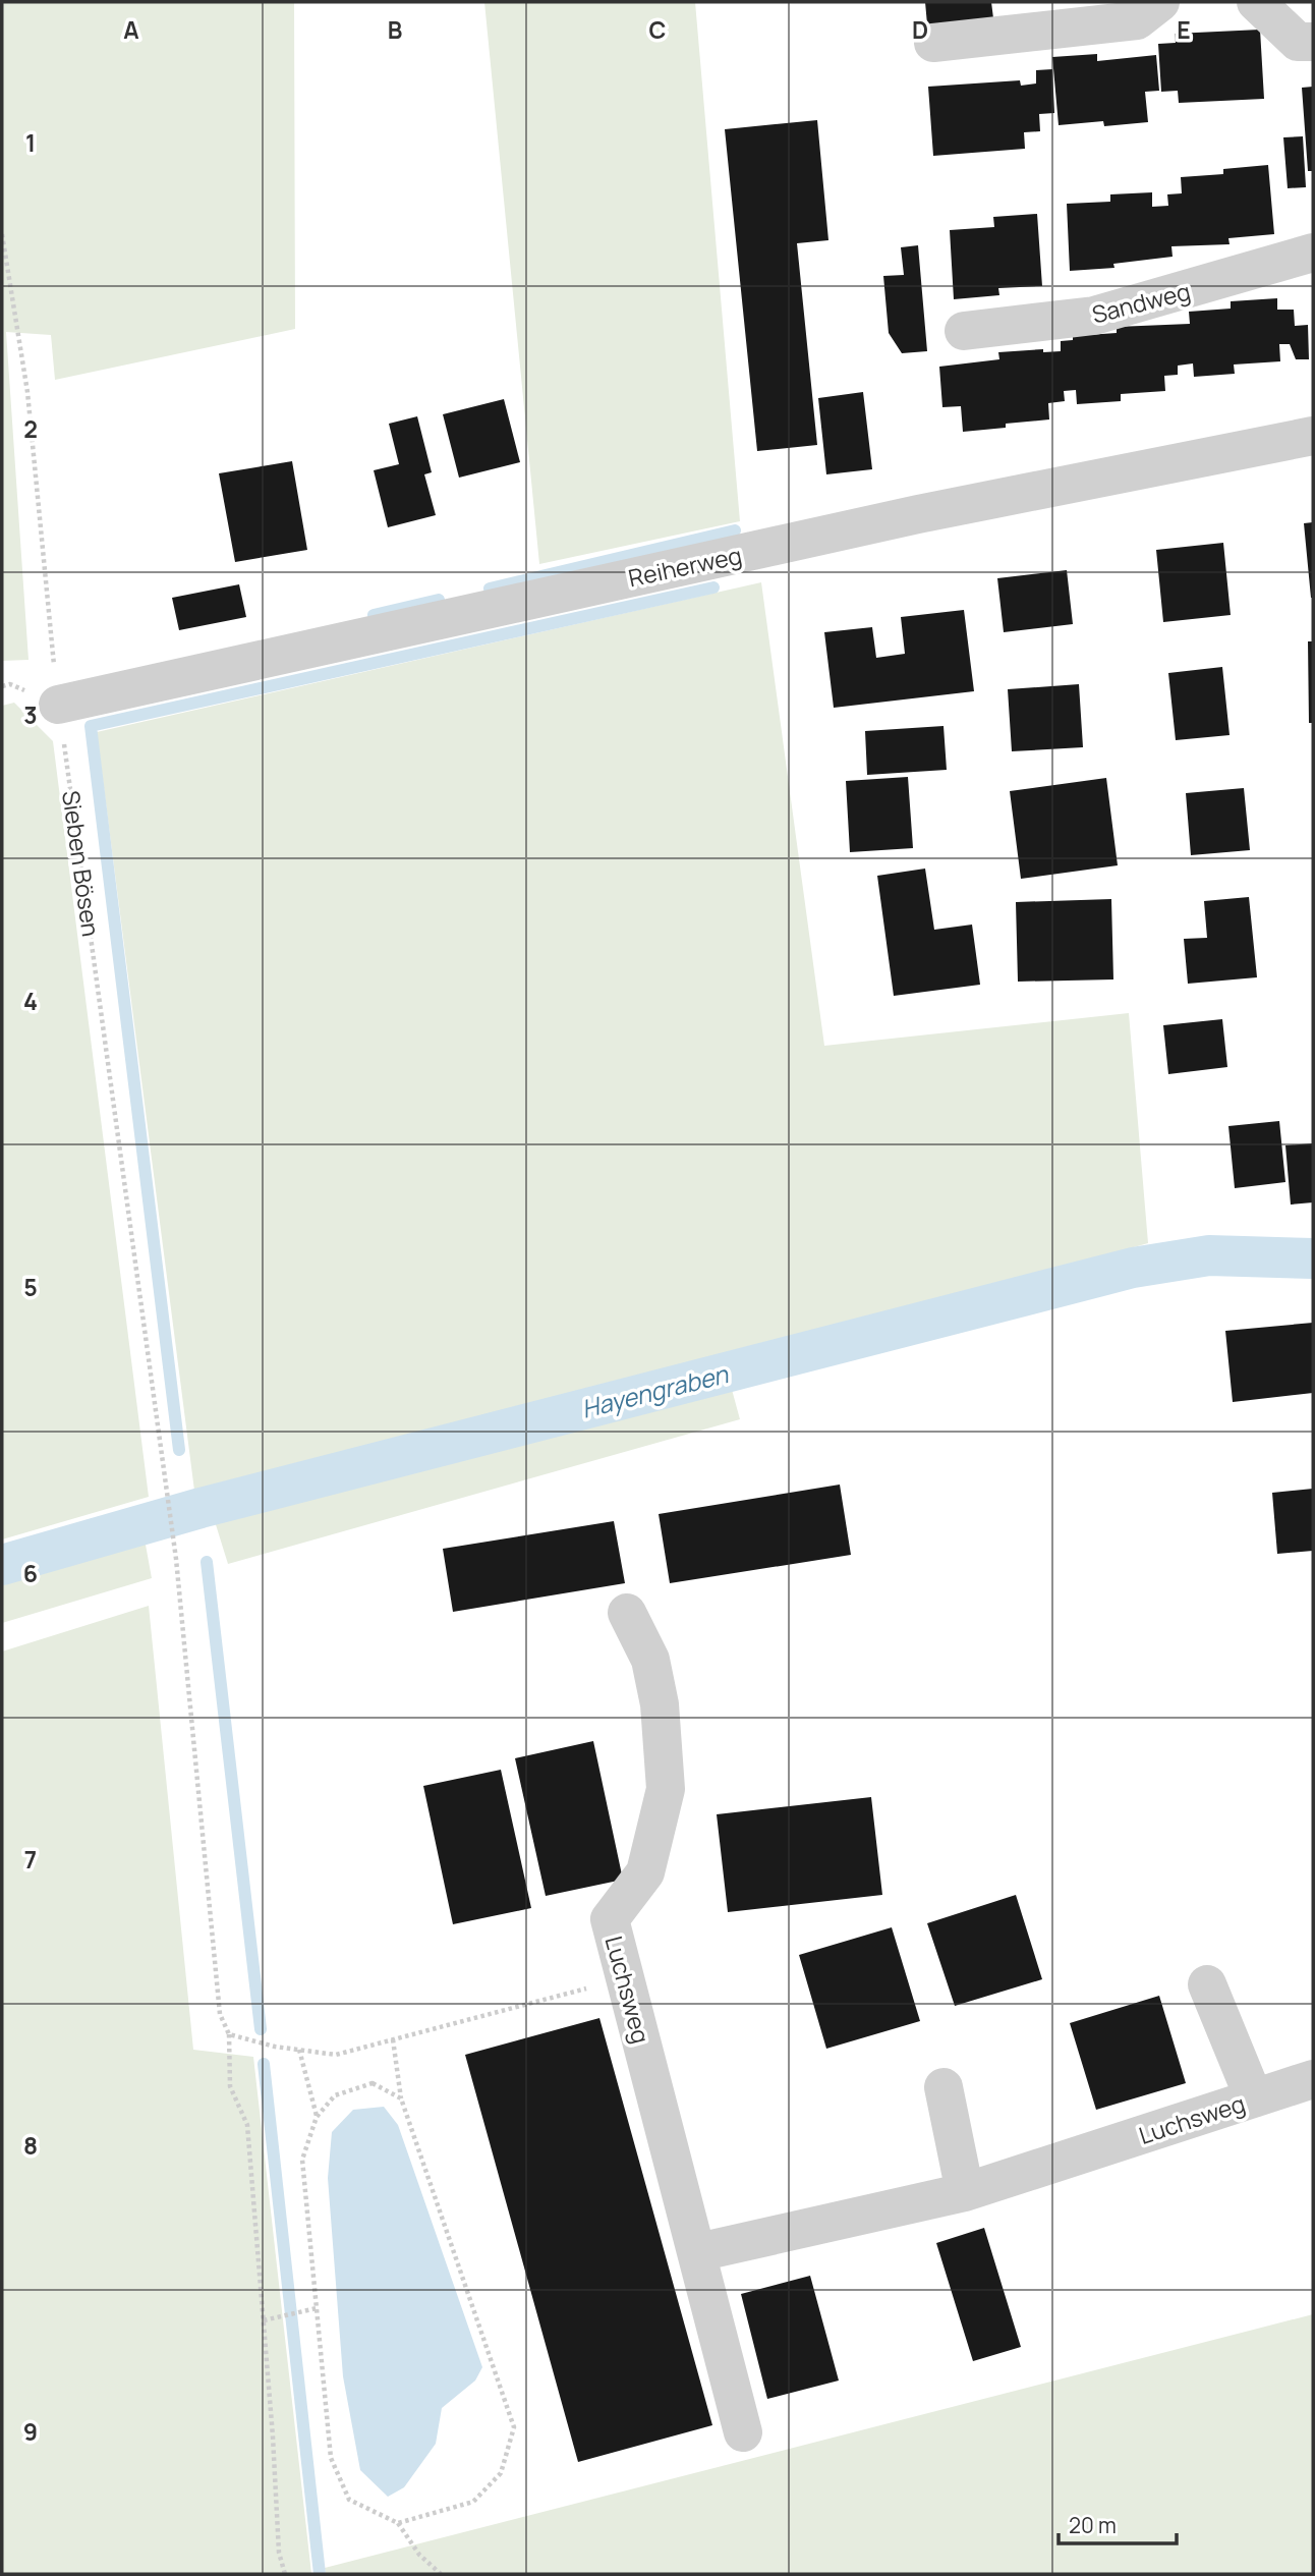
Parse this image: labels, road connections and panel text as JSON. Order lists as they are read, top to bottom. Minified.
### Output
{"streets":{"street":["Sandweg","Reiherweg","Luchsweg"],"path":["Sieben Bösen"]},"crossings":[["Reiherweg","Sieben Bösen"]],"water":["Hayengraben"],"scale_bar":"20 m","grid":{"columns":["A","B","C","D","E"],"rows":["1","2","3","4","5","6","7","8","9"]}}
